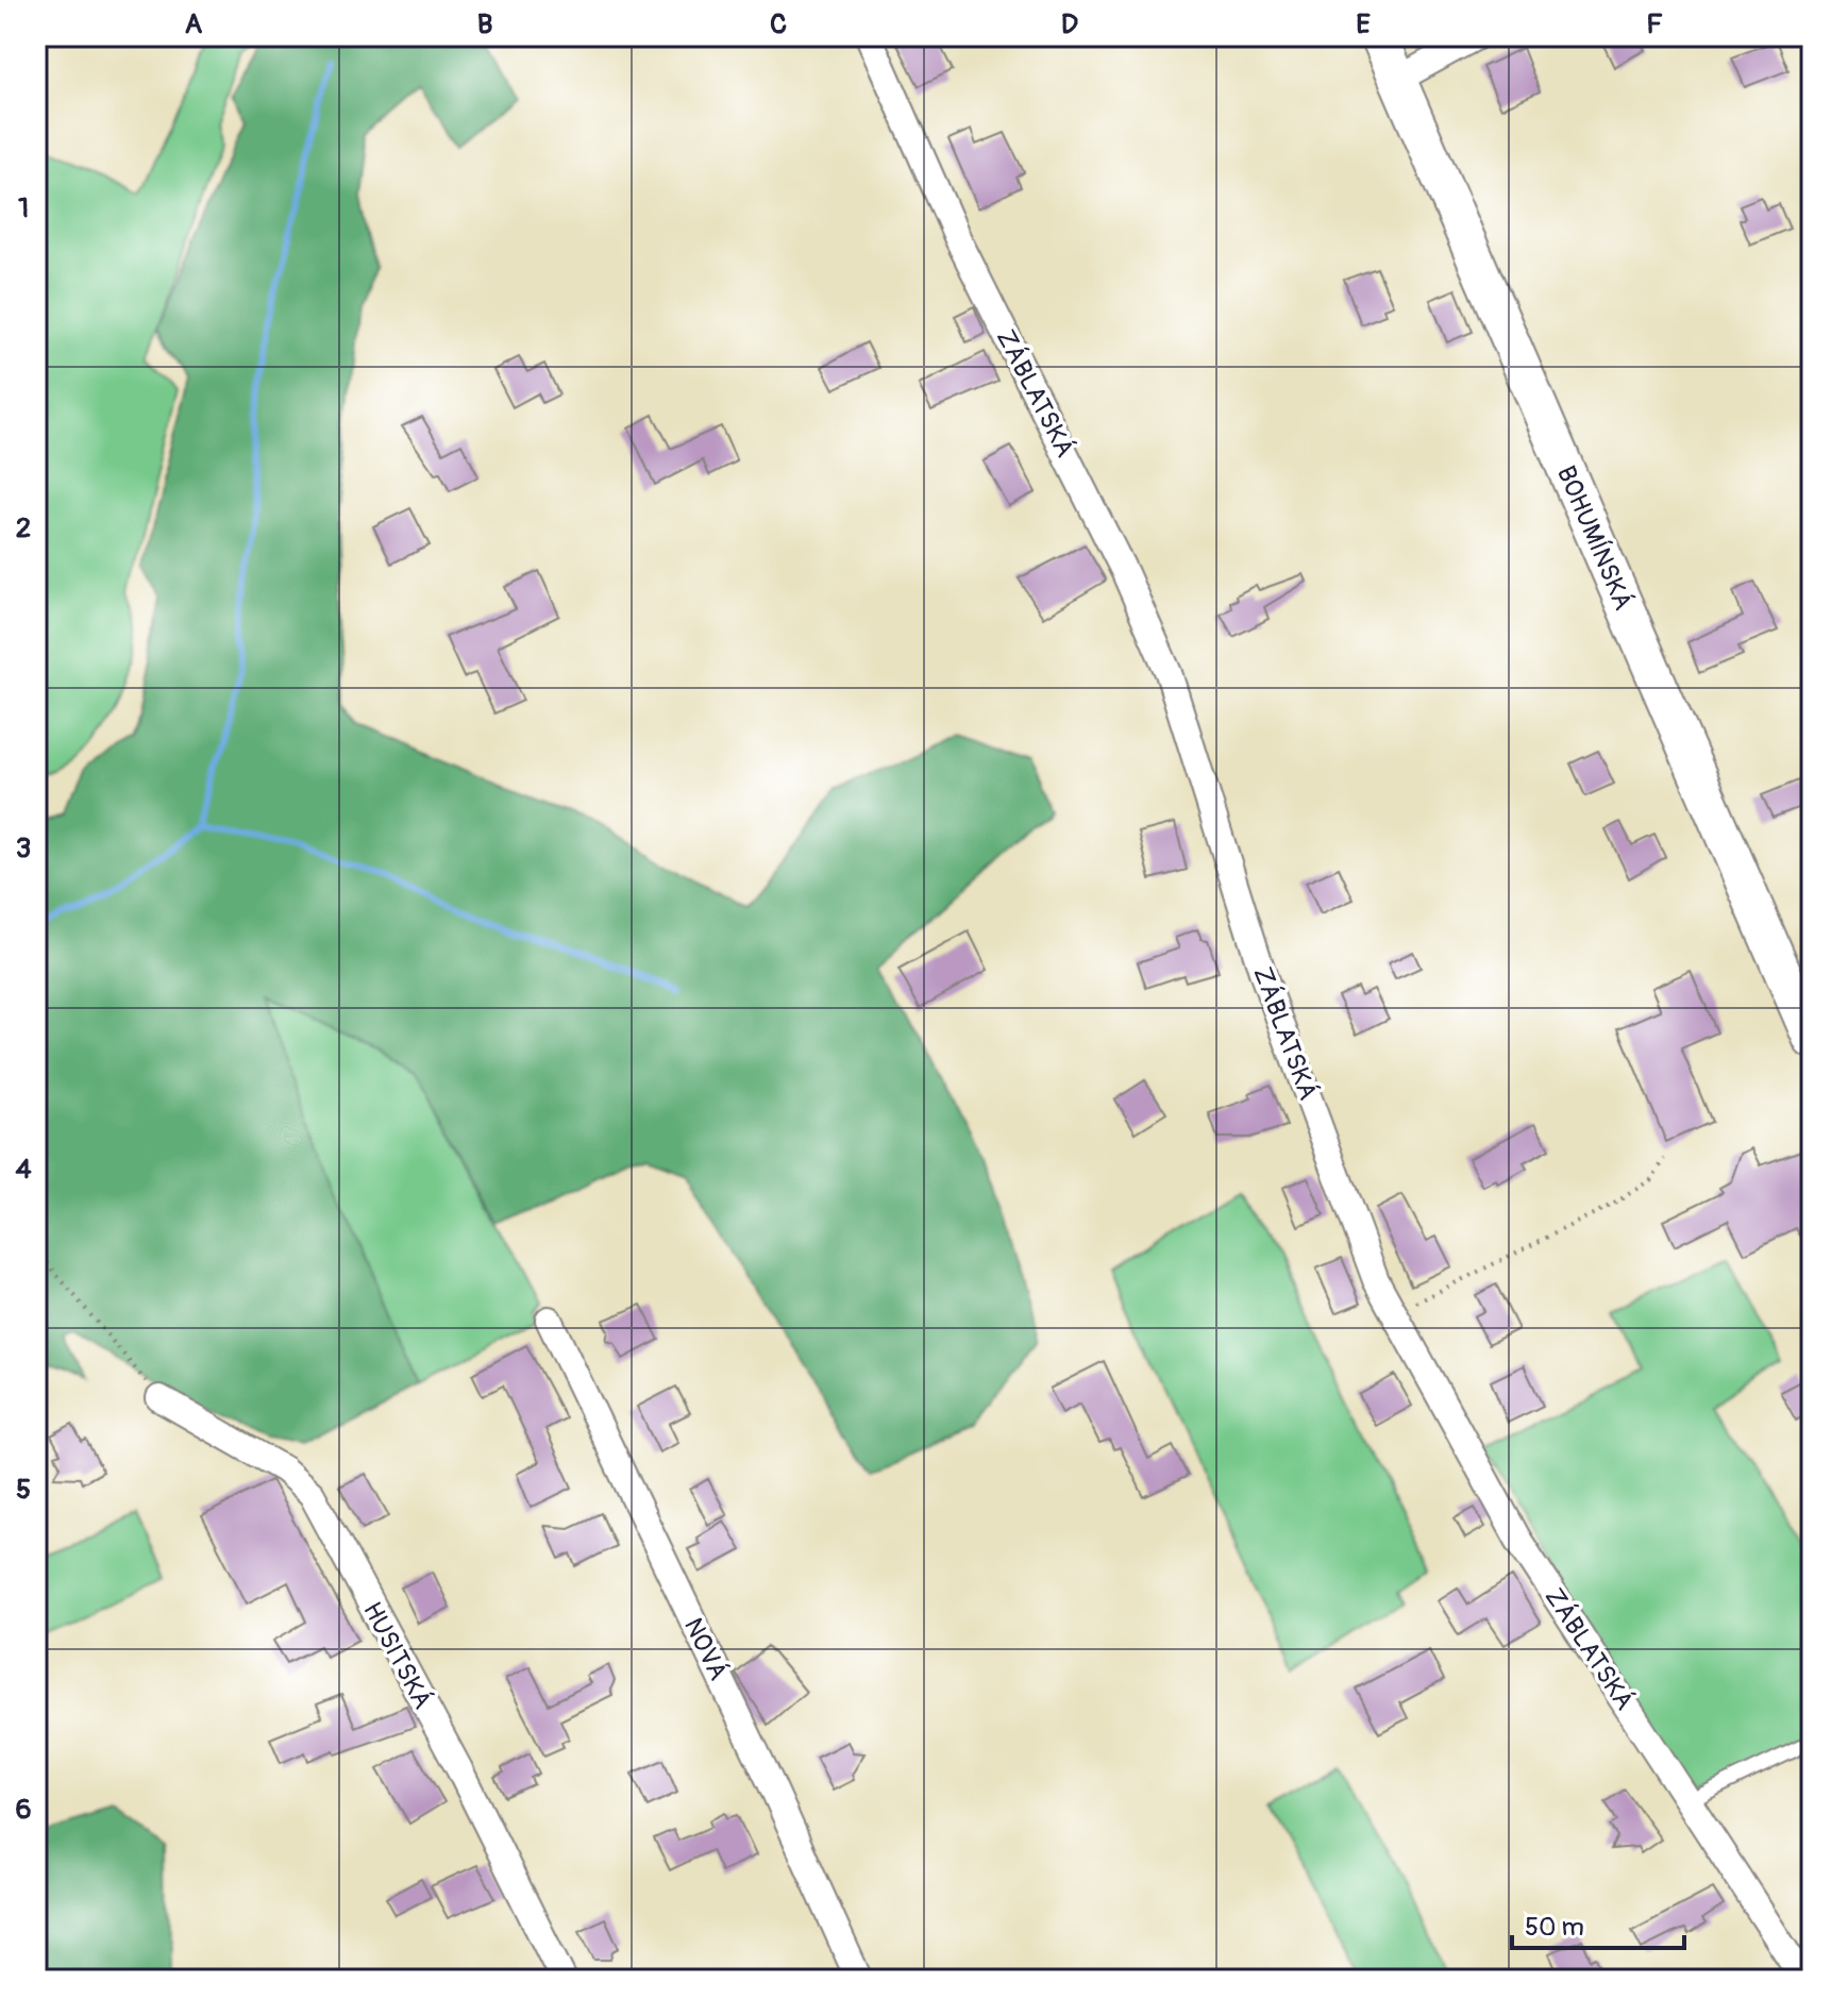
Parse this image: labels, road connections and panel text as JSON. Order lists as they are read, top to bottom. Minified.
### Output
{"streets":{"main road":["BOHUMÍNSKÁ"],"street":["ZÁBLATSKÁ","NOVÁ","HUSITSKÁ"]},"scale_bar":"50 m","grid":{"columns":["A","B","C","D","E","F"],"rows":["1","2","3","4","5","6"]}}
